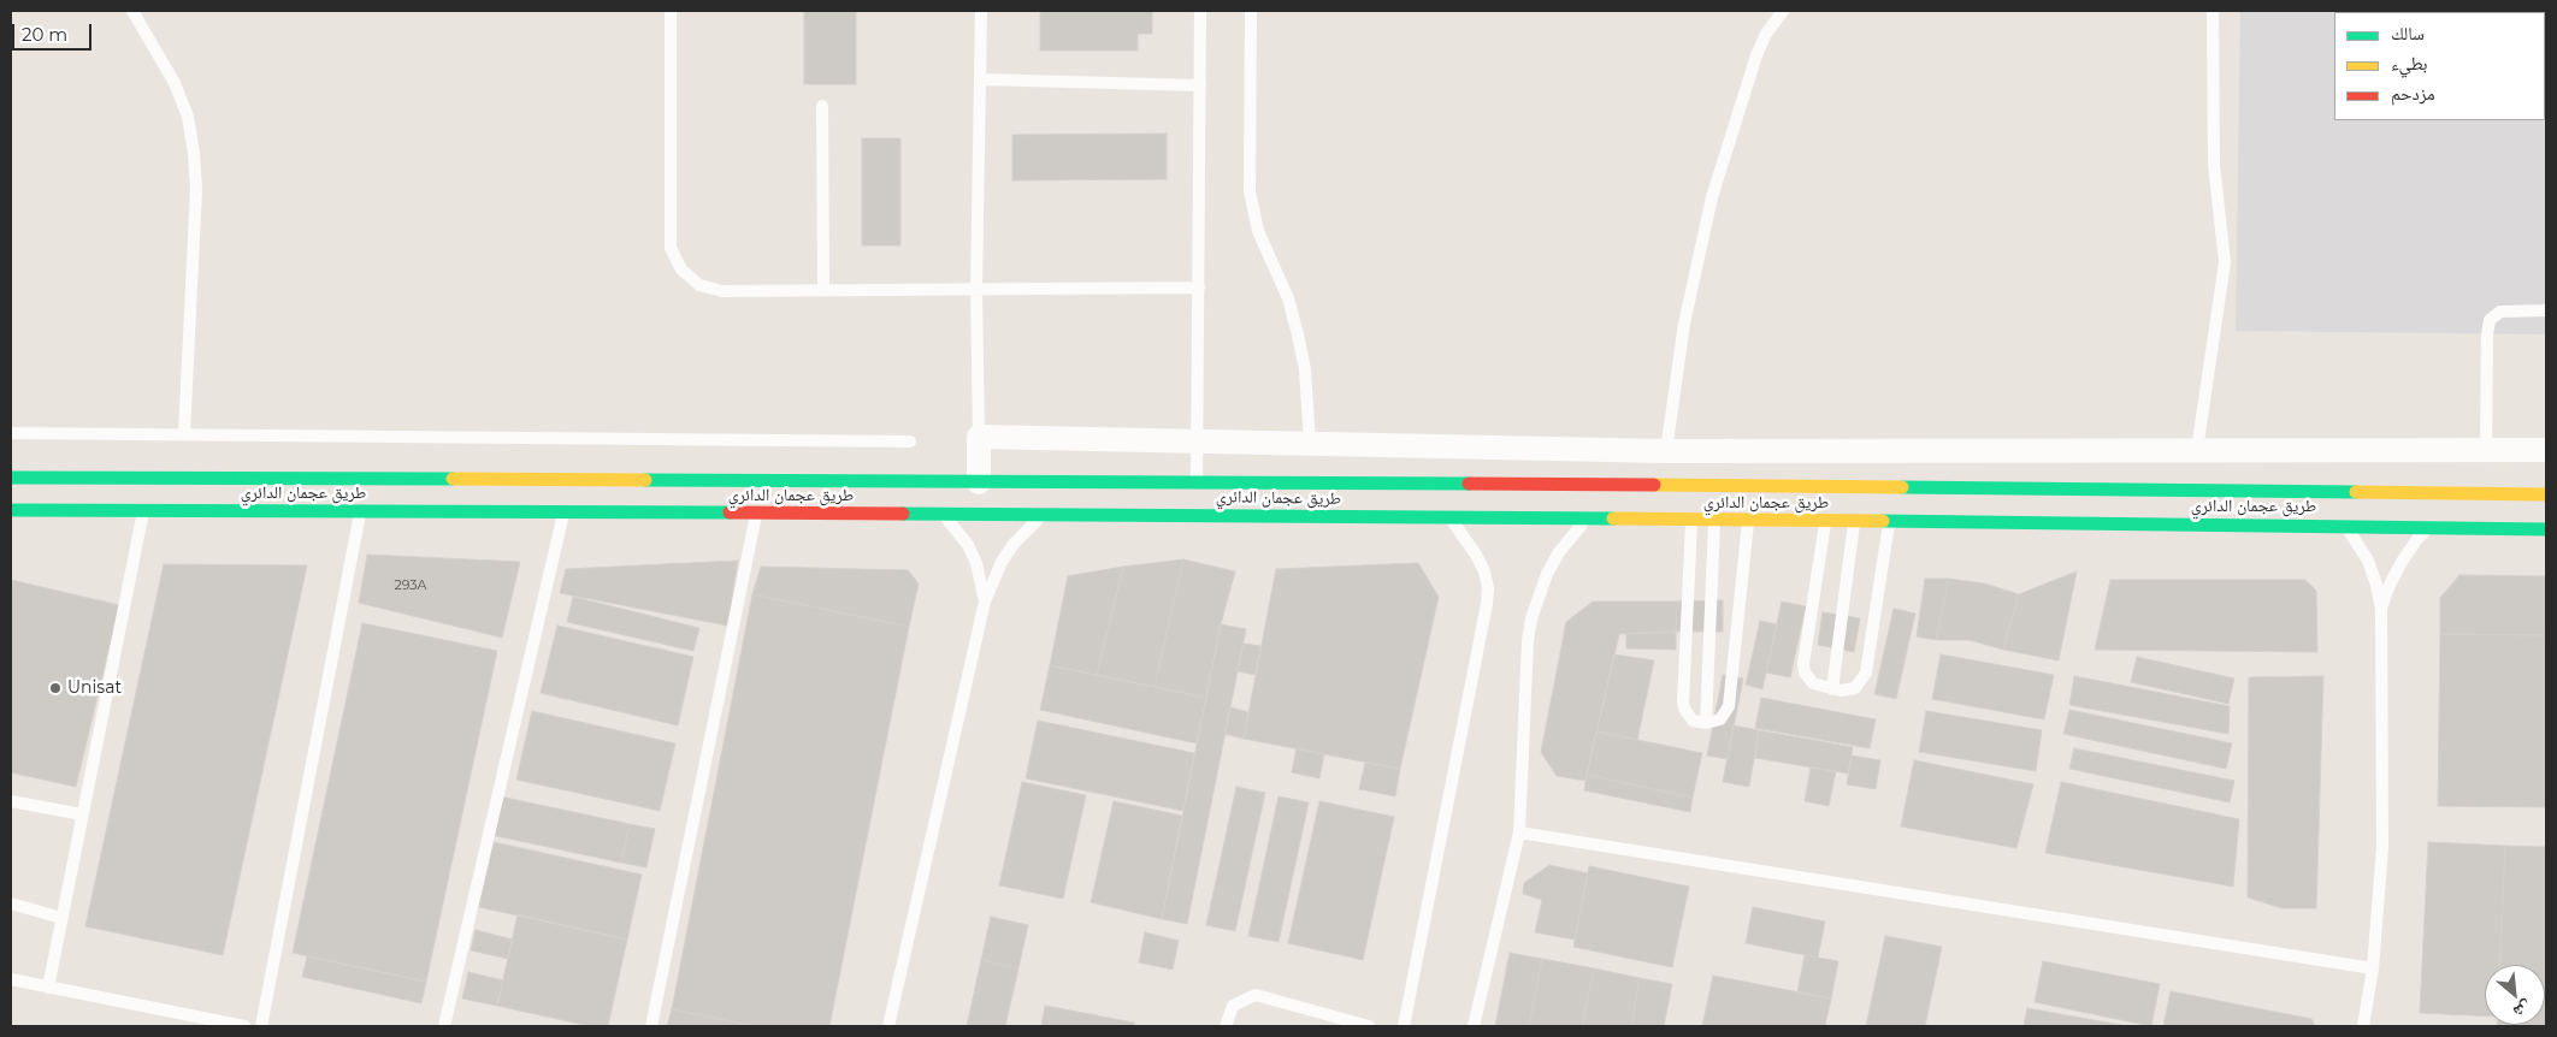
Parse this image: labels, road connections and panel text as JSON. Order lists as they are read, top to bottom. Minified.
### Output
{"streets":{"main road":["طريق عجمان الدائري"]},"places":["Unisat"],"house_numbers":["293A"],"legend":["سالك","بطيء","مزدحم"],"scale_bar":"20 m","north":"bottom right"}
